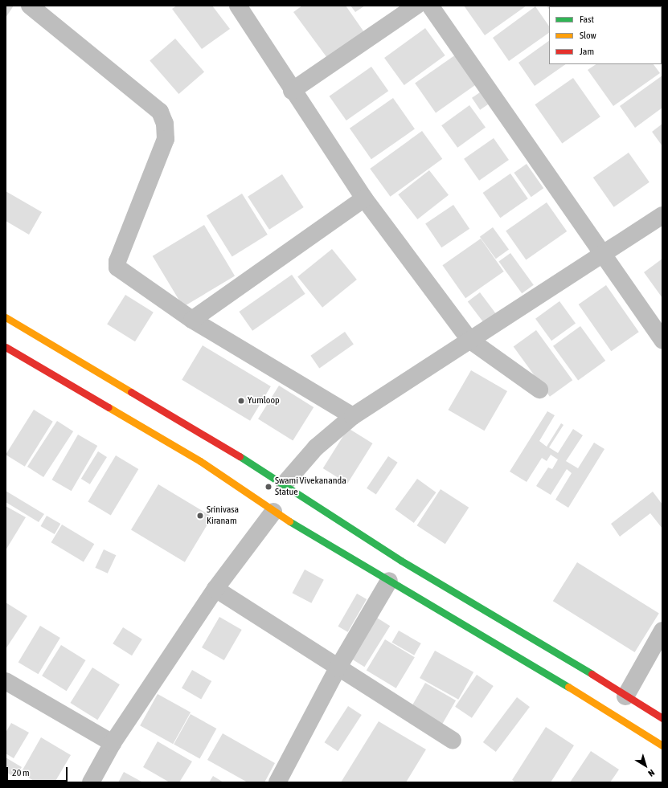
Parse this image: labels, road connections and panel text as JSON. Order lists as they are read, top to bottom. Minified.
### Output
{"places":["Yumloop","Swami Vivekananda Statue","Srinivasa Kiranam"],"legend":["Fast","Slow","Jam"],"scale_bar":"20 m","north":"bottom right"}
